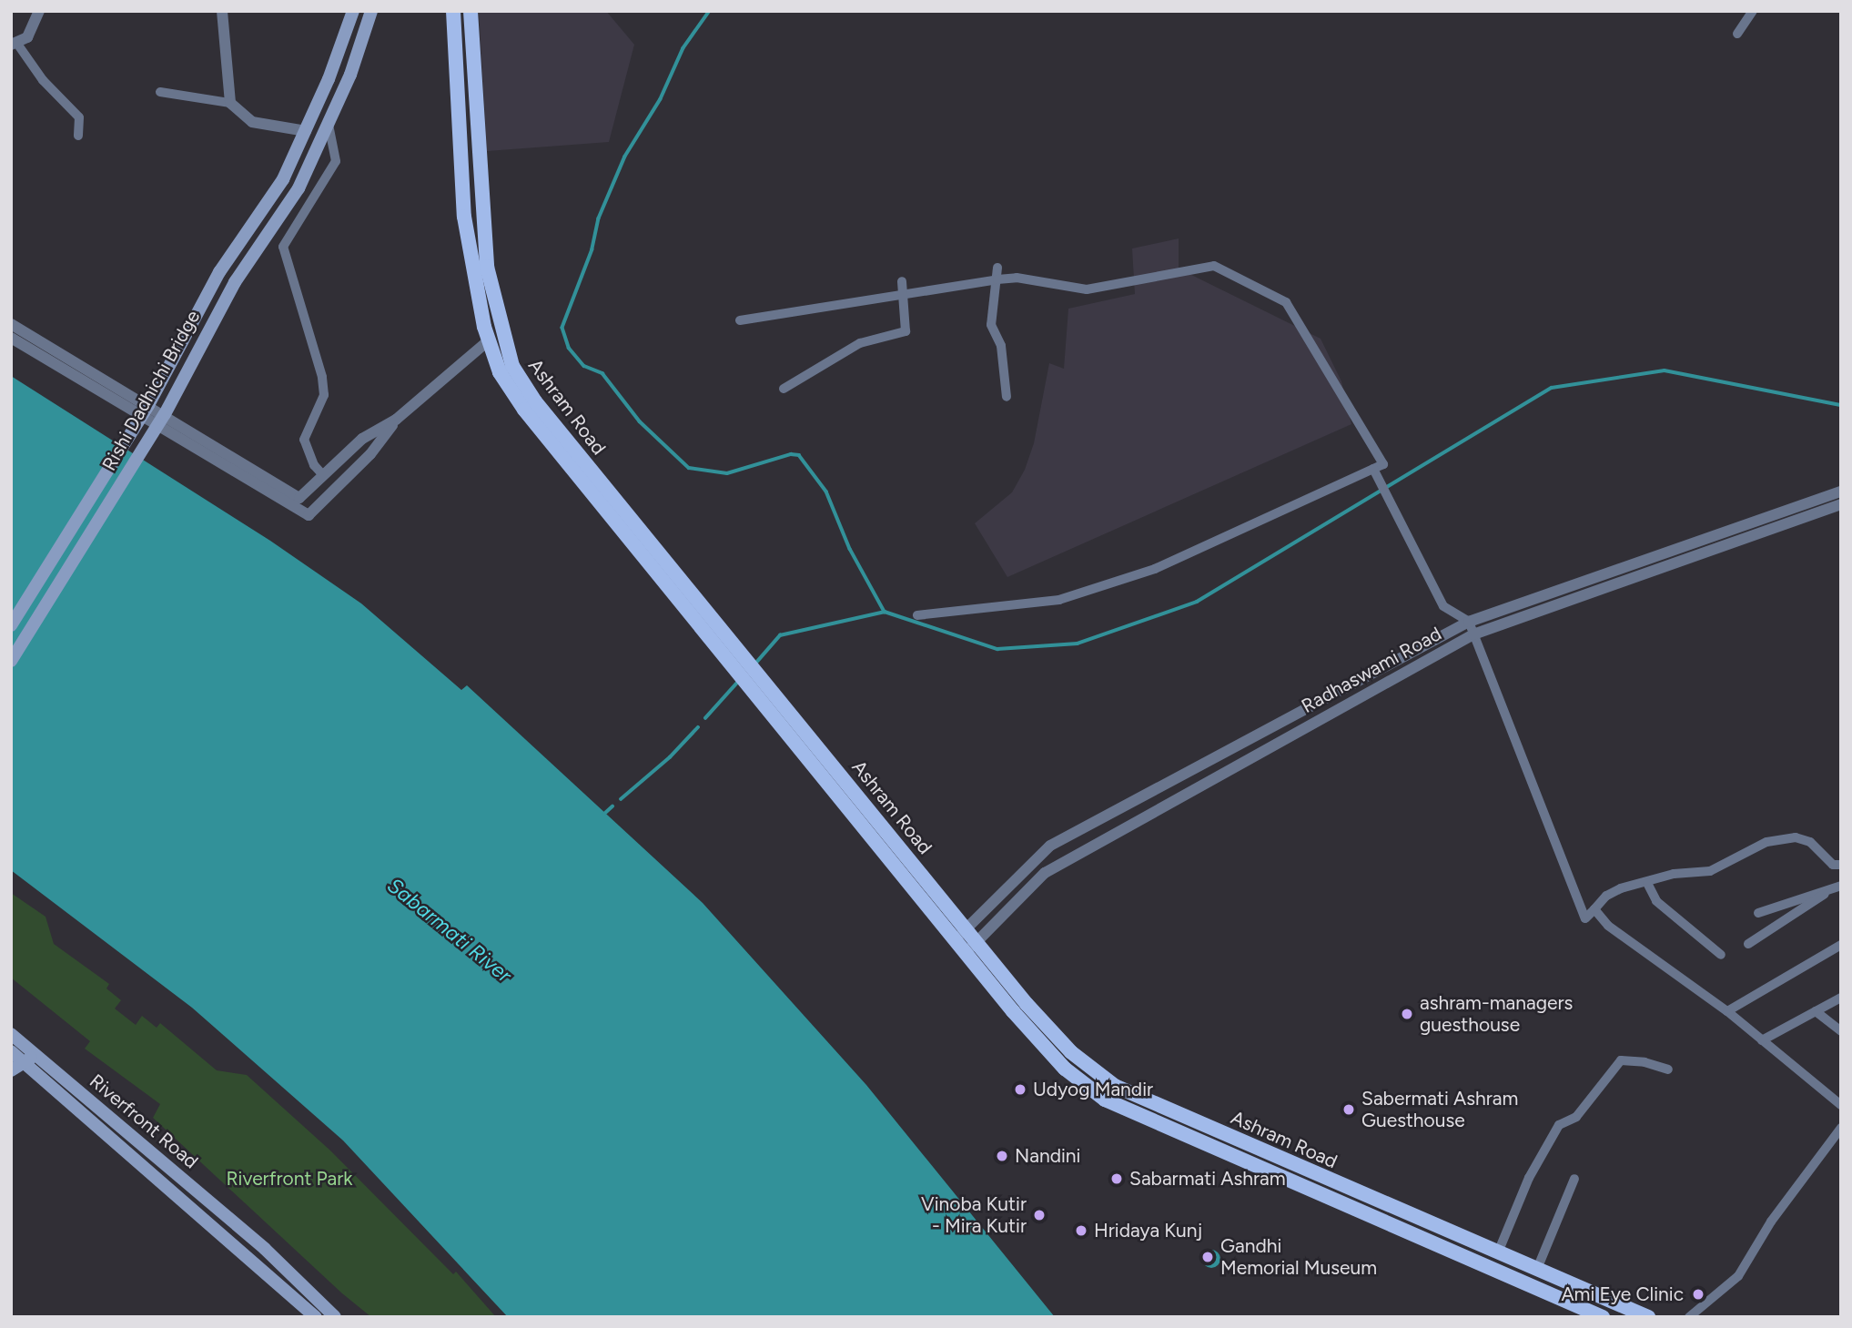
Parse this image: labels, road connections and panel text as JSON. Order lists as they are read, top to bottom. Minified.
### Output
{"streets":{"main road":["Rishi Dadhichi Bridge","Ashram Road","Riverfront Road"],"street":["Radhaswami Road"]},"crossings":[["Ashram Road","Radhaswami Road"]],"water":["Sabarmati River"],"parks":["Riverfront Park"],"places":["ashram-managers guesthouse","Udyog Mandir","Sabermati Ashram Guesthouse","Nandini","Sabarmati Ashram","Vinoba Kutir - Mira Kutir","Hridaya Kunj","Gandhi Memorial Museum","Ami Eye Clinic"]}
